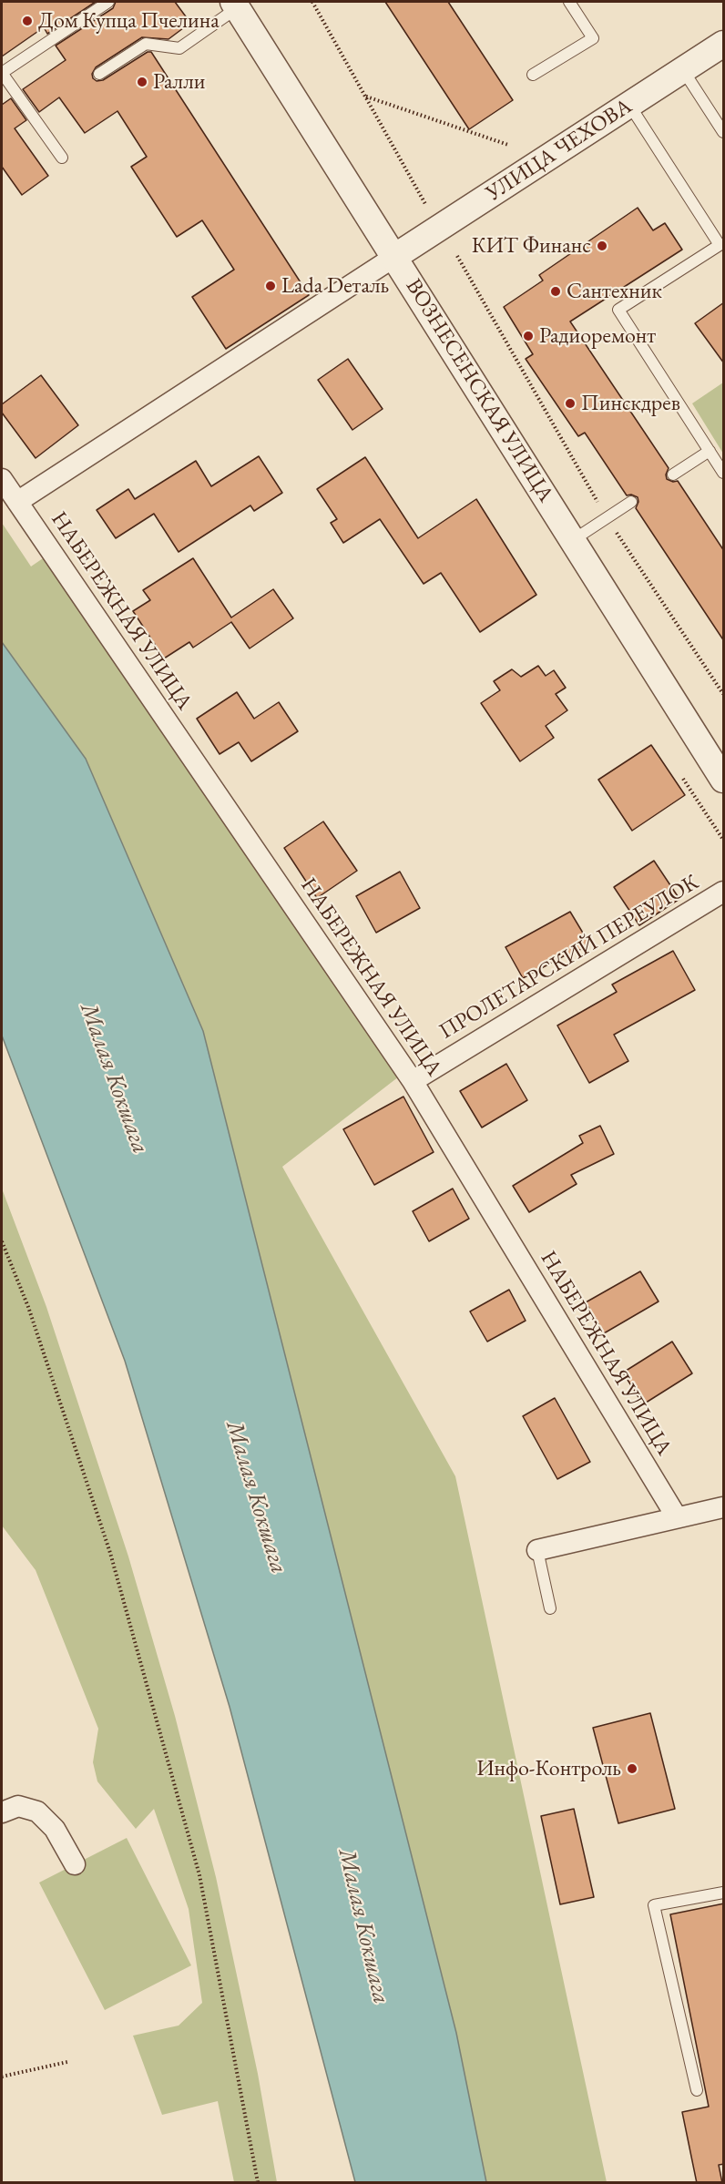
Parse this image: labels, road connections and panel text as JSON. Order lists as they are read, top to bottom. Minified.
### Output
{"streets":{"street":["УЛИЦА ЧЕХОВА","ВОЗНЕСЕНСКАЯ УЛИЦА","НАБЕРЕЖНАЯ УЛИЦА","ПРОЛЕТАРСКИЙ ПЕРЕУЛОК"]},"crossings":[["УЛИЦА ЧЕХОВА","ВОЗНЕСЕНСКАЯ УЛИЦА"],["НАБЕРЕЖНАЯ УЛИЦА","ПРОЛЕТАРСКИЙ ПЕРЕУЛОК"]],"water":["Малая Кокшага"],"places":["Дом Купца Пчелина","Ралли","КИТ Финанс","Lada Dеталь","Сантехник","Радиоремонт","Пинскдрев","Инфо-Контроль"]}
